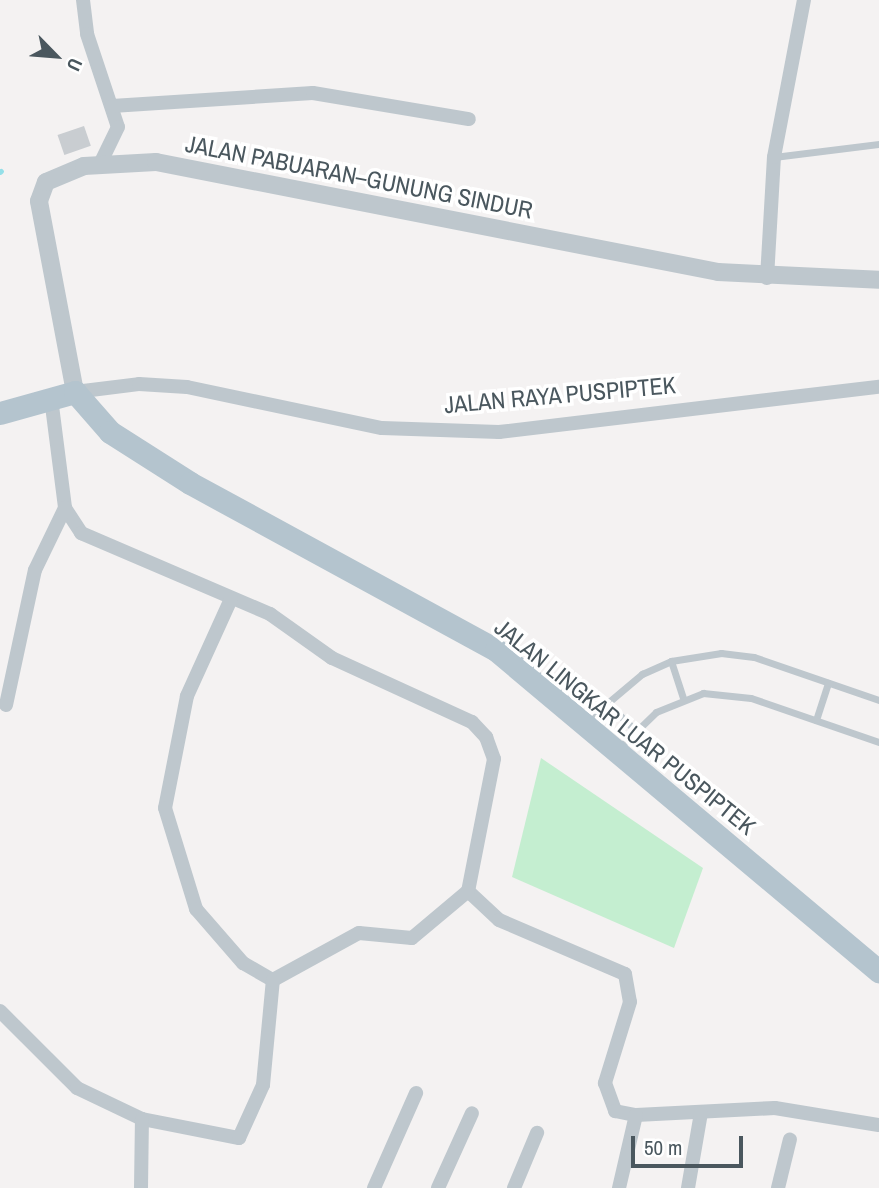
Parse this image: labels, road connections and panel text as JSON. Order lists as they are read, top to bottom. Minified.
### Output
{"streets":{"main road":["JALAN RAYA PUSPIPTEK","JALAN LINGKAR LUAR PUSPIPTEK"],"street":["JALAN PABUARAN–GUNUNG SINDUR"]},"crossings":[["JALAN PABUARAN–GUNUNG SINDUR","JALAN RAYA PUSPIPTEK"],["JALAN PABUARAN–GUNUNG SINDUR","JALAN LINGKAR LUAR PUSPIPTEK"],["JALAN RAYA PUSPIPTEK","JALAN LINGKAR LUAR PUSPIPTEK"]],"scale_bar":"50 m","north":"bottom right"}
